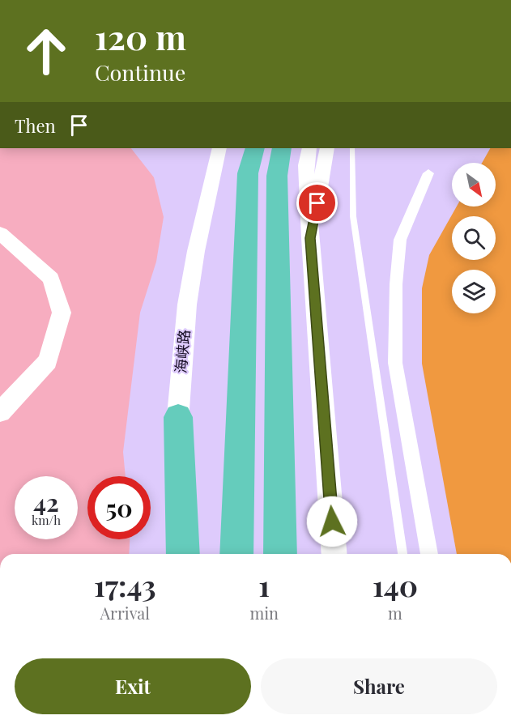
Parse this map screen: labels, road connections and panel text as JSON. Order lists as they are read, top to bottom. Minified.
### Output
{"streets":{"main road":["海峡路"]},"north":"bottom right","page":{"turn":["120 m","Continue"],"then":"Then","speed":"42 km/h","limit":"50","eta":["17:43","Arrival","1","min","140","m"],"buttons":["Exit","Share"]}}
